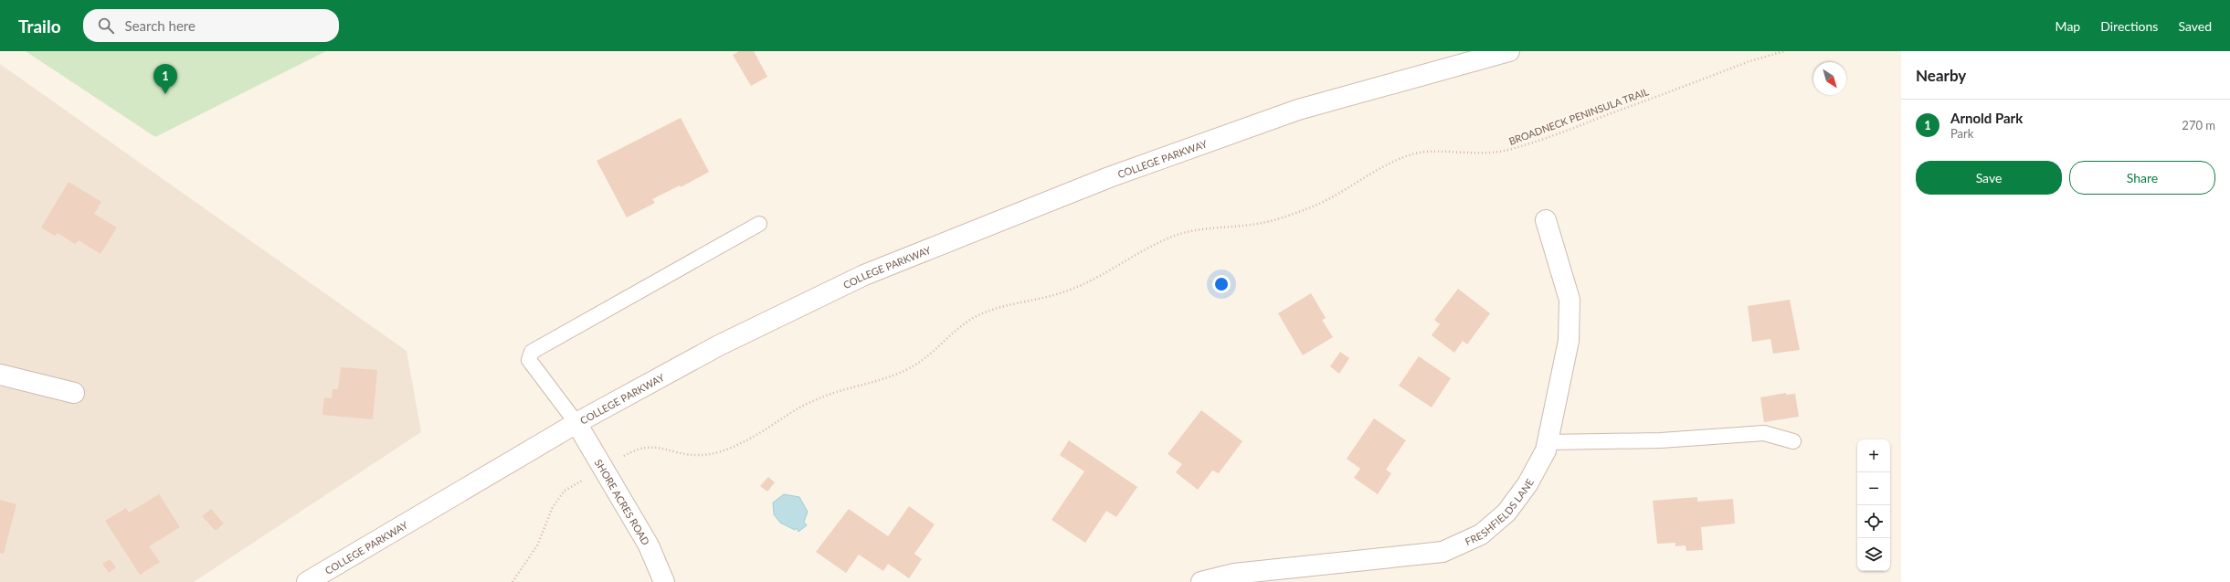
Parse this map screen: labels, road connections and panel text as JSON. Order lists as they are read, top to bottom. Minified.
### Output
{"streets":{"main road":["COLLEGE PARKWAY","SHORE ACRES ROAD","FRESHFIELDS LANE"],"path":["BROADNECK PENINSULA TRAIL"]},"crossings":[["COLLEGE PARKWAY","SHORE ACRES ROAD"]],"north":"bottom right","page":{"header":"Trailo","search":"Search here","nav":["Map","Directions","Saved"],"heading":"Nearby","pins":"1","list":[{"mark":"1","name":"Arnold Park","note":"Park","value":"270 m"}],"buttons":["Save","Share"],"map_buttons":["+","−"]}}
